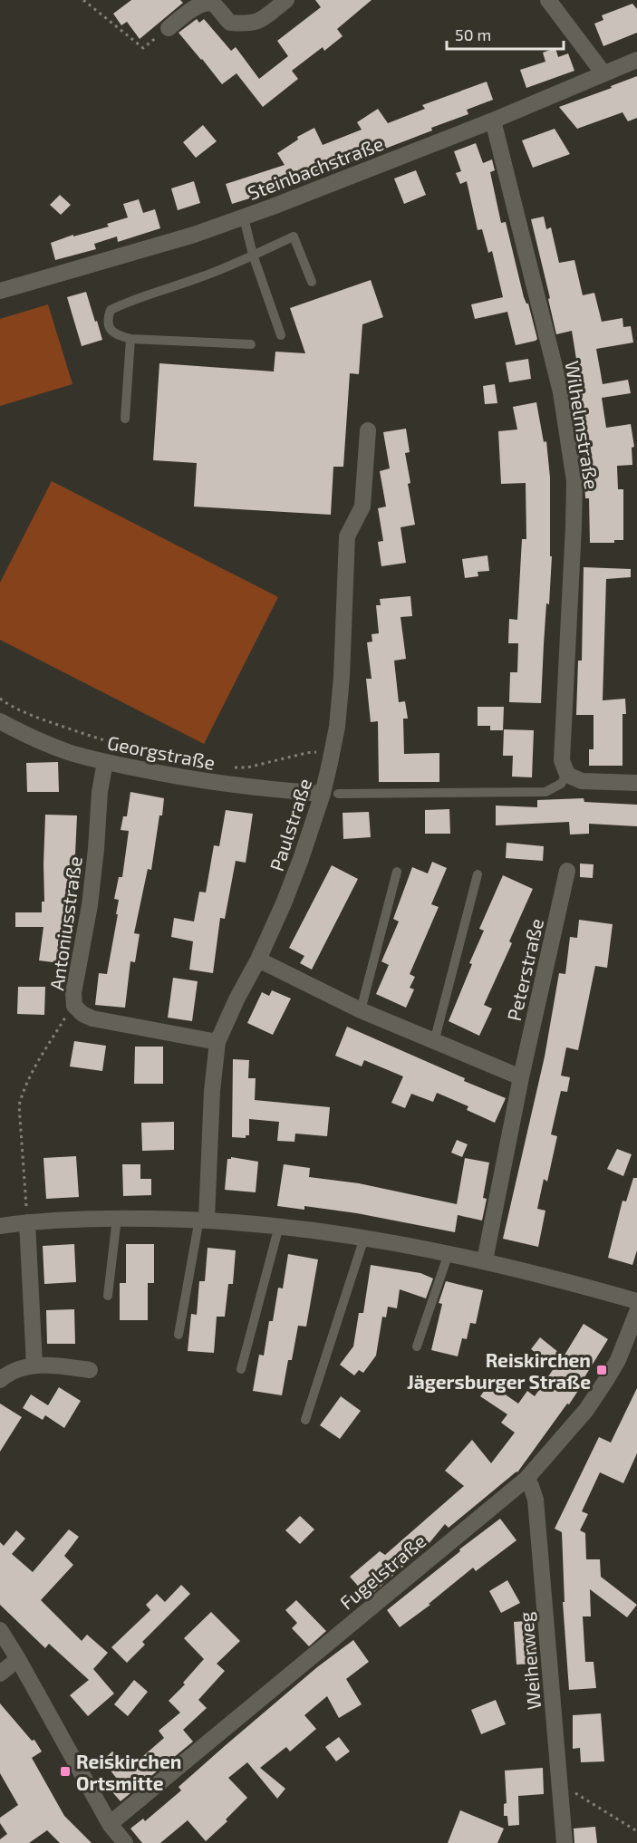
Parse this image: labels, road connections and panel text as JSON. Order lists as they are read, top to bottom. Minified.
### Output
{"streets":{"street":["Steinbachstraße","Wilhelmstraße","Georgstraße","Paulstraße","Antoniusstraße","Peterstraße","Fugelstraße","Weiherweg"]},"crossings":[["Steinbachstraße","Wilhelmstraße"],["Wilhelmstraße","Georgstraße"],["Georgstraße","Paulstraße"],["Georgstraße","Antoniusstraße"],["Paulstraße","Antoniusstraße"],["Fugelstraße","Weiherweg"]],"places":{"transit":["Reiskirchen Jägersburger Straße","Reiskirchen Ortsmitte"]},"scale_bar":"50 m"}
